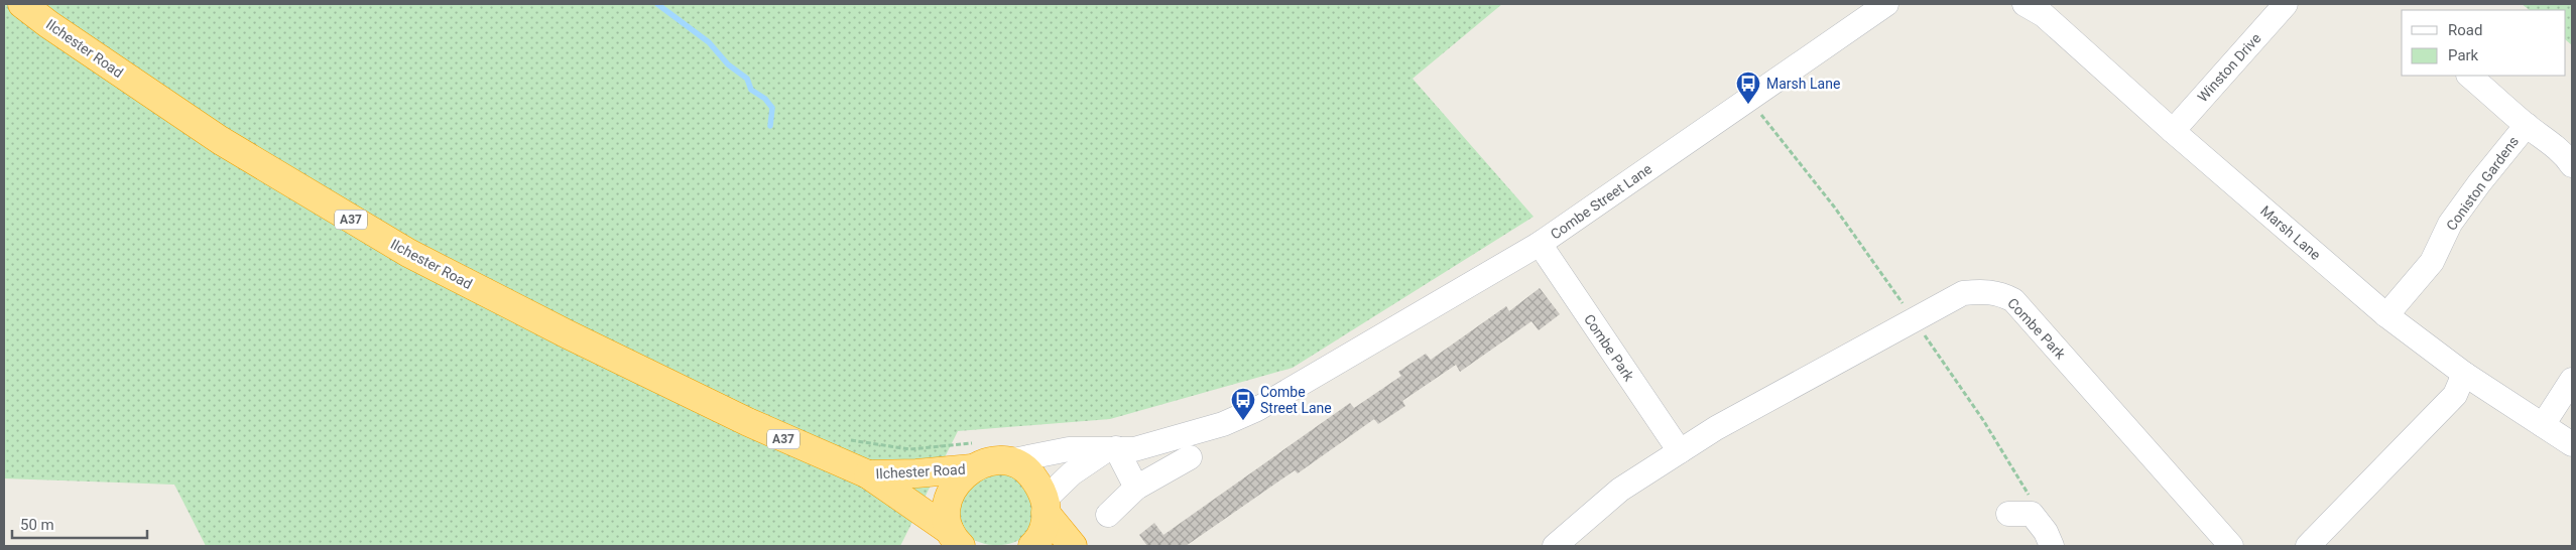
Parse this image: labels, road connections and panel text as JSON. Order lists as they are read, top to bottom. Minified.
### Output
{"streets":{"highway":["Ilchester Road","A37"],"street":["Winston Drive","Coniston Gardens","Combe Street Lane","Marsh Lane","Combe Park"]},"crossings":[["Ilchester Road","A37"],["Winston Drive","Marsh Lane"],["Coniston Gardens","Marsh Lane"],["Combe Street Lane","A37"],["Combe Street Lane","Combe Park"]],"places":{"bus stop":["Marsh Lane","Combe Street Lane"]},"legend":["Road","Park"],"scale_bar":"50 m"}
